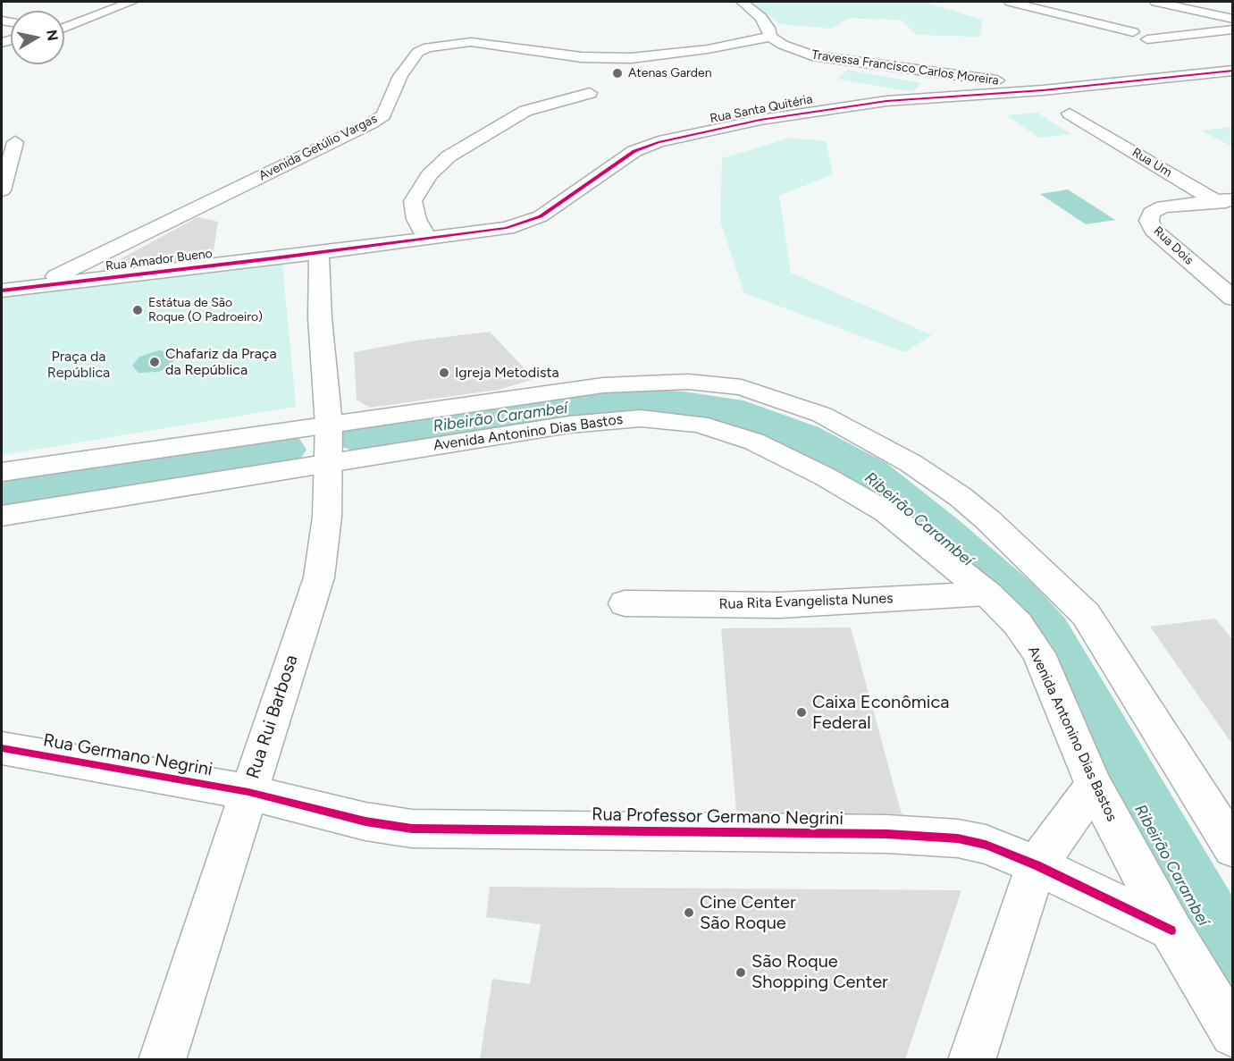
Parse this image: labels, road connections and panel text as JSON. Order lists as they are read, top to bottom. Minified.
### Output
{"streets":{"street":["Travessa Francisco Carlos Moreira","Rua Santa Quitéria","Avenida Getúlio Vargas","Rua Um","Rua Dois","Rua Amador Bueno","Avenida Antonino Dias Bastos","Rua Rita Evangelista Nunes","Rua Rui Barbosa","Rua Germano Negrini","Rua Professor Germano Negrini"]},"crossings":[["Travessa Francisco Carlos Moreira","Rua Santa Quitéria"],["Travessa Francisco Carlos Moreira","Avenida Getúlio Vargas"],["Rua Santa Quitéria","Rua Amador Bueno"],["Avenida Getúlio Vargas","Rua Amador Bueno"],["Rua Um","Rua Dois"],["Avenida Antonino Dias Bastos","Rua Rita Evangelista Nunes"],["Avenida Antonino Dias Bastos","Rua Rui Barbosa"],["Avenida Antonino Dias Bastos","Rua Professor Germano Negrini"],["Rua Rui Barbosa","Rua Germano Negrini"],["Rua Rui Barbosa","Rua Professor Germano Negrini"],["Rua Germano Negrini","Rua Professor Germano Negrini"]],"water":["Ribeirão Carambeí"],"parks":["Praça da República"],"places":["Atenas Garden","Estátua de São Roque (O Padroeiro)","Chafariz da Praça da República","Igreja Metodista","Caixa Econômica Federal","Cine Center São Roque","São Roque Shopping Center"],"north":"right"}
